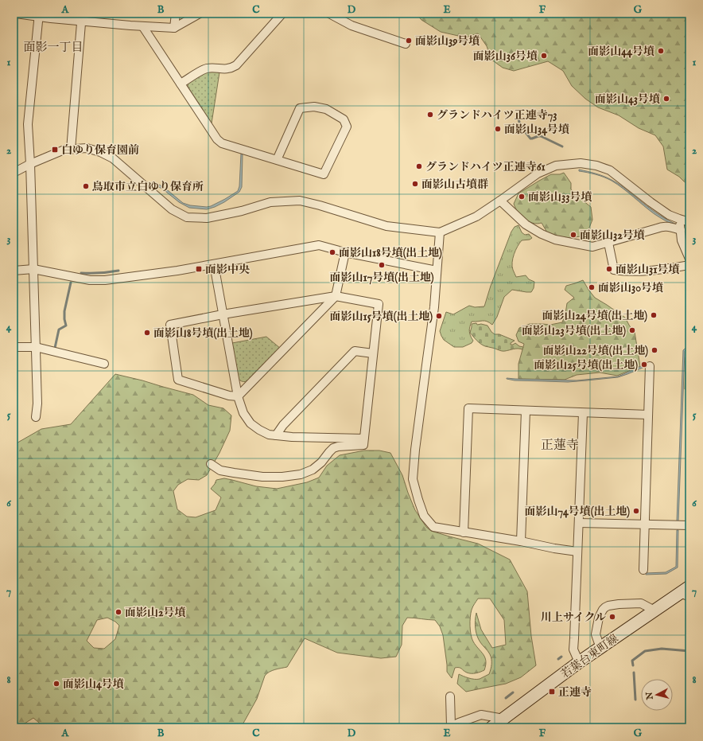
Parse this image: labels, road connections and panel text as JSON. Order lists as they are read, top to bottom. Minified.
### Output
{"streets":{"main road":["若葉台東町線"]},"districts":["面影一丁目","正蓮寺"],"places":{"other":["面影山39号墳","面影山44号墳","面影山36号墳","面影山43号墳","グランドハイツ正連寺73","面影山34号墳","グランドハイツ正連寺61","面影山古墳群","鳥取市立白ゆり保育所","面影山33号墳","面影山32号墳","面影山18号墳(出土地)","面影山17号墳(出土地)","面影山31号墳","面影山30号墳","面影山24号墳(出土地)","面影山15号墳(出土地)","面影山23号墳(出土地)","面影山8号墳(出土地)","面影山22号墳(出土地)","面影山25号墳(出土地)","面影山74号墳(出土地)","面影山2号墳","川上サイクル","面影山4号墳"],"transit":["白ゆり保育園前","面影中央","正連寺"]},"north":"left","grid":{"columns":["A","B","C","D","E","F","G"],"rows":["1","2","3","4","5","6","7","8"]}}
